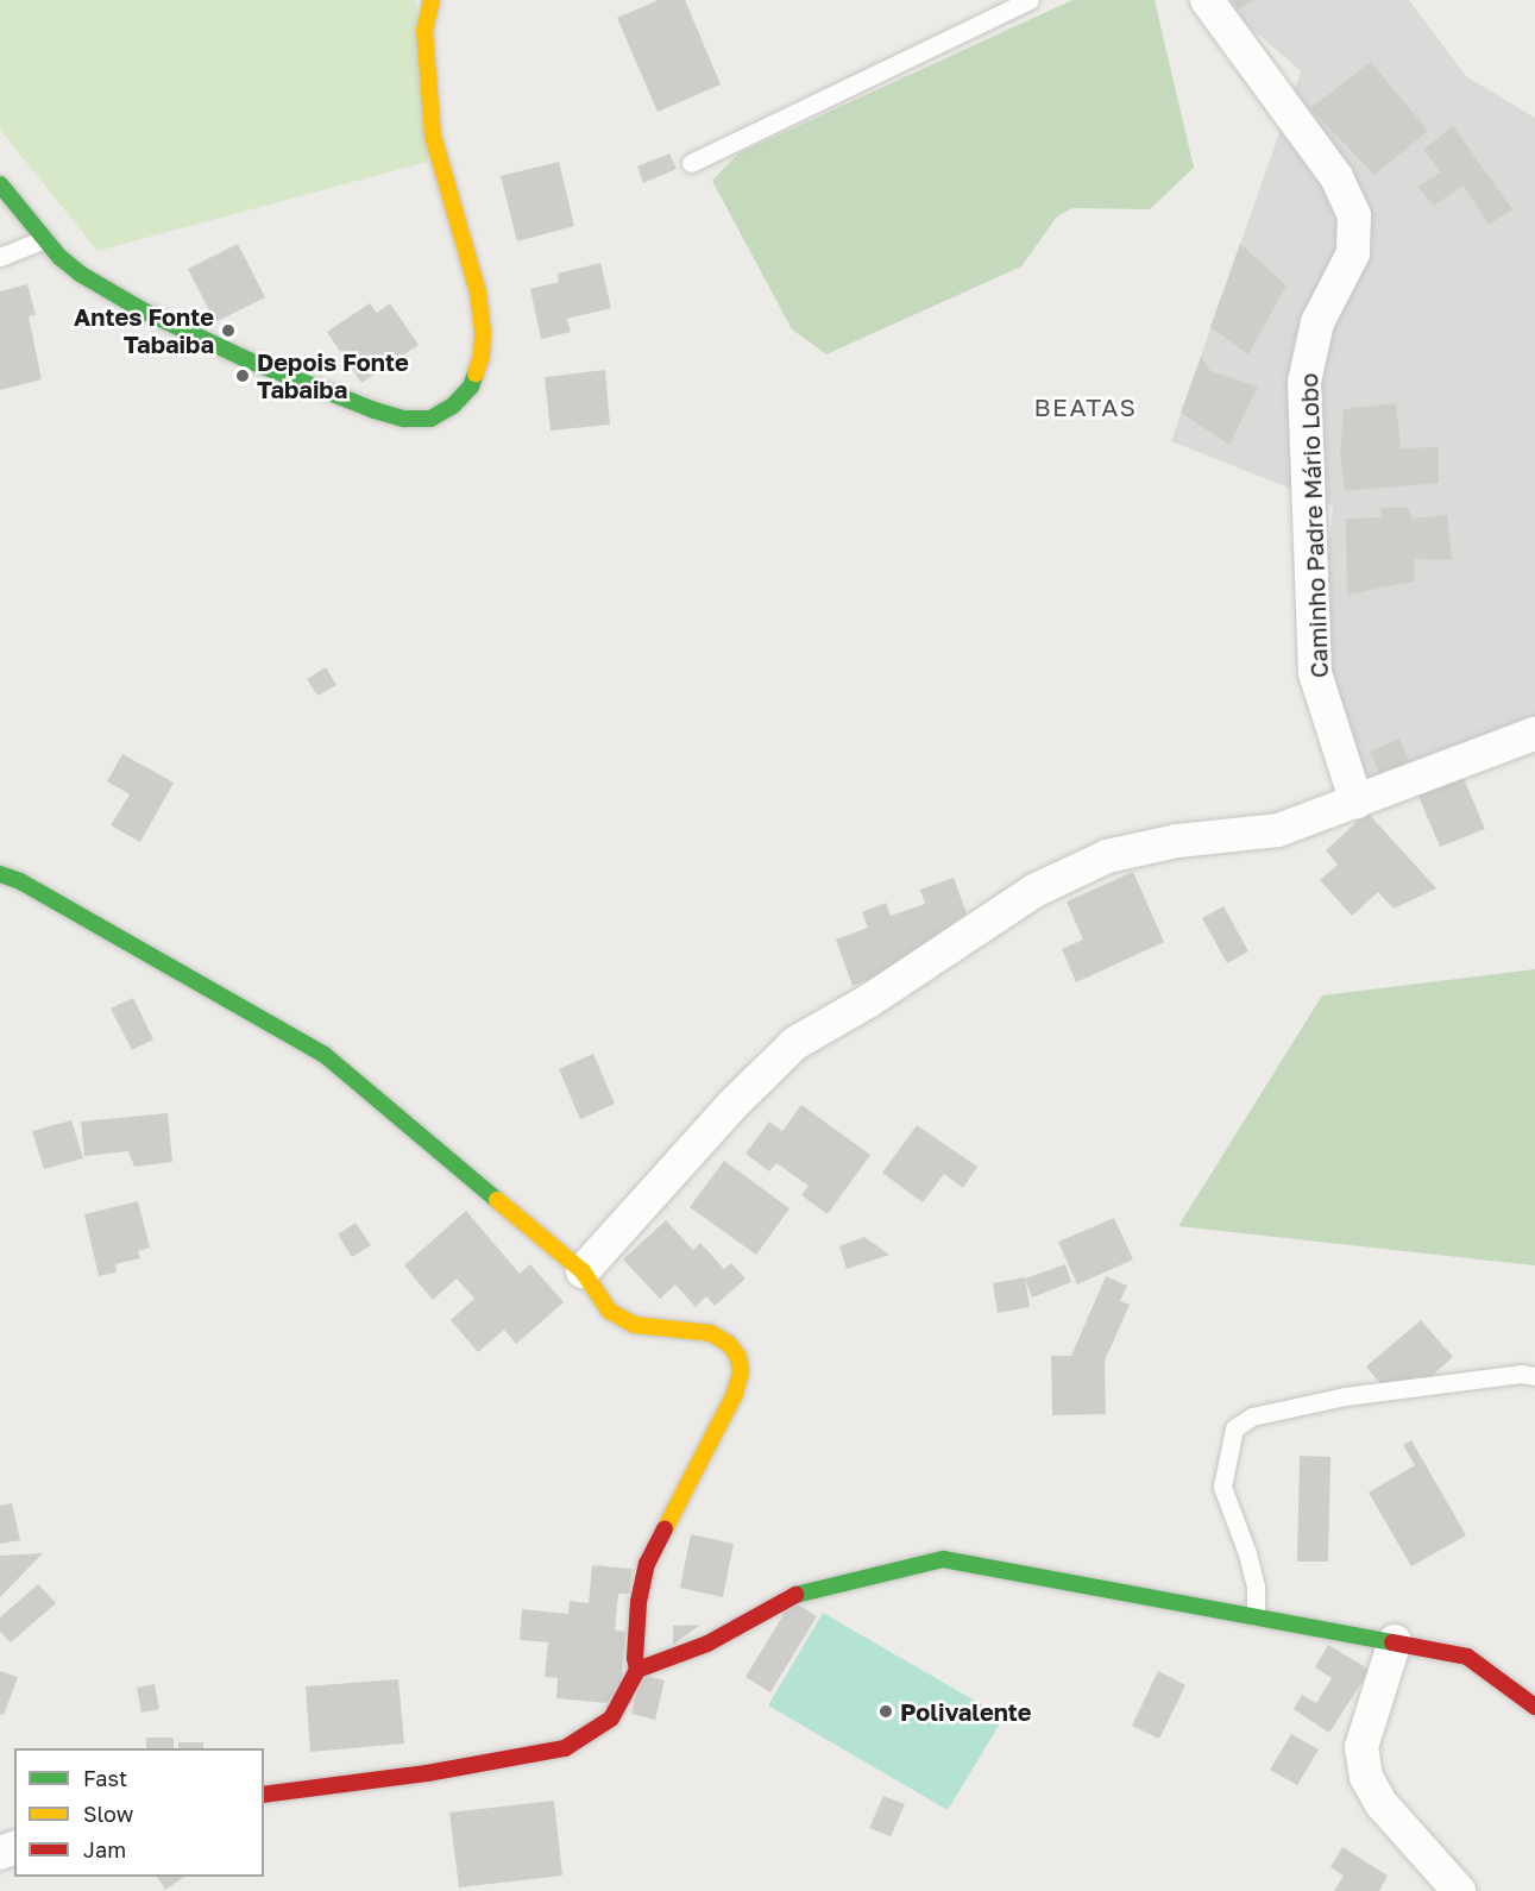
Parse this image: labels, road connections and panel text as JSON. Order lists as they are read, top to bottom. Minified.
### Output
{"streets":{"street":["Caminho Padre Mário Lobo"]},"districts":["BEATAS"],"places":["Antes Fonte Tabaiba","Depois Fonte Tabaiba","Polivalente"],"legend":["Fast","Slow","Jam"]}
